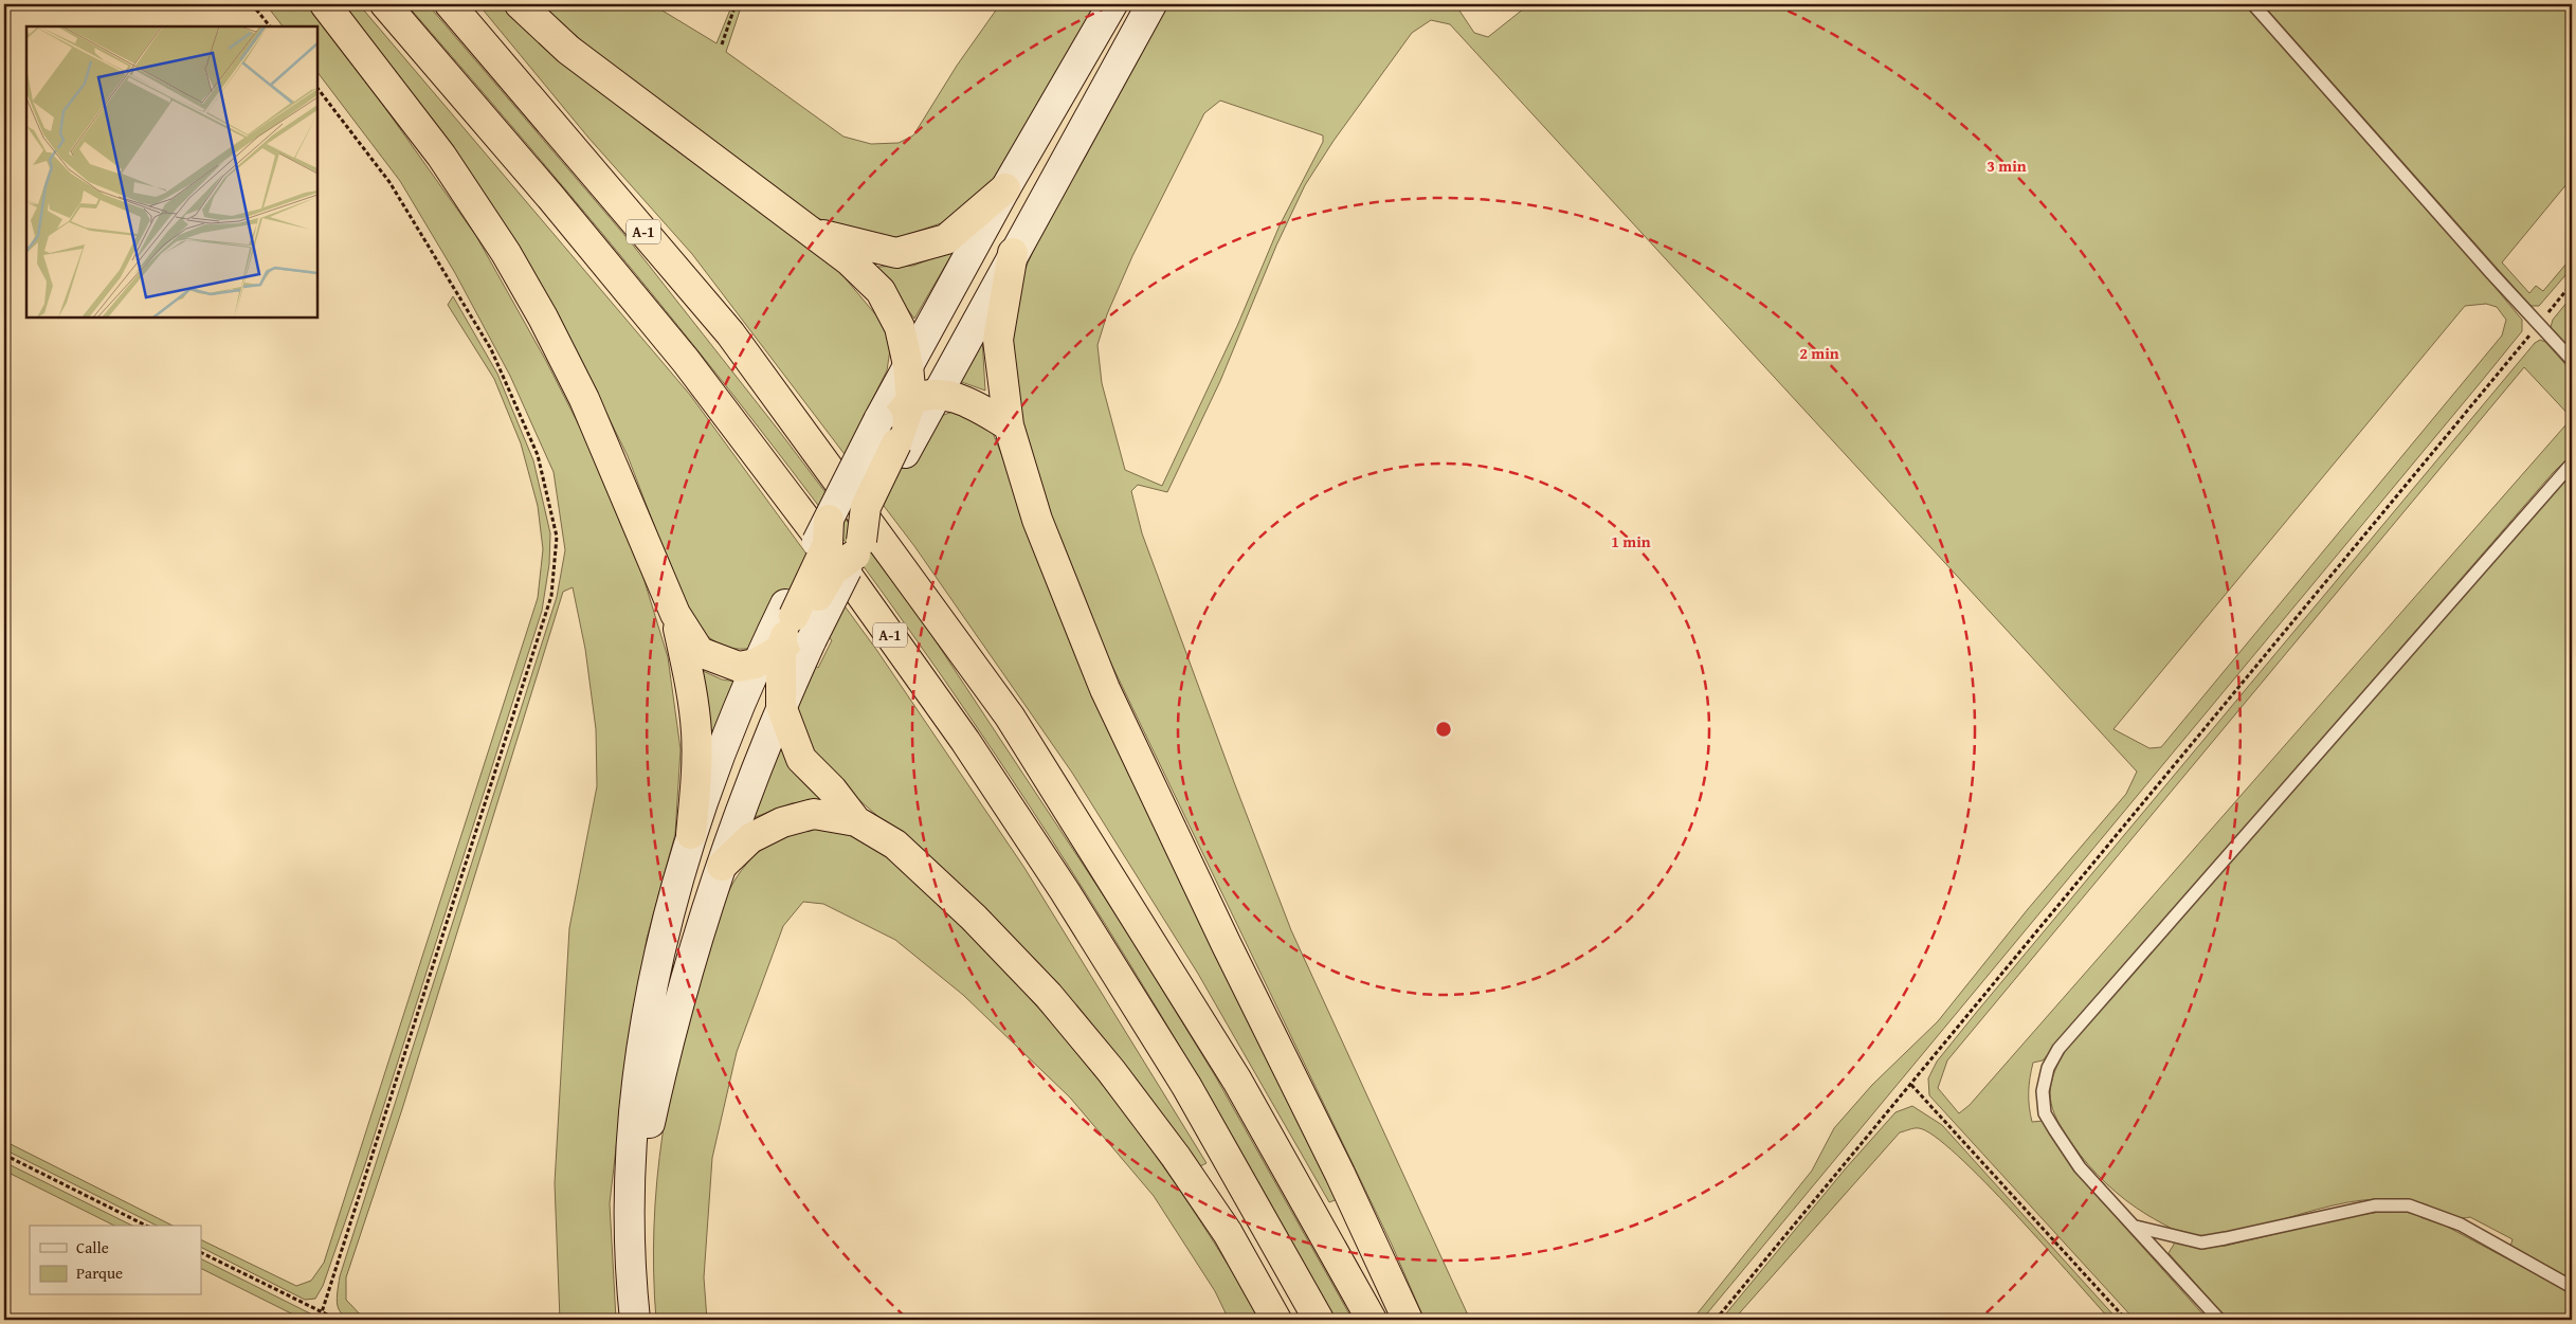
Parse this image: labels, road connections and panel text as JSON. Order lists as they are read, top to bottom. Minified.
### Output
{"streets":{"highway":["A-1"]},"legend":["Calle","Parque"],"rings":["3 min","2 min","1 min"]}
